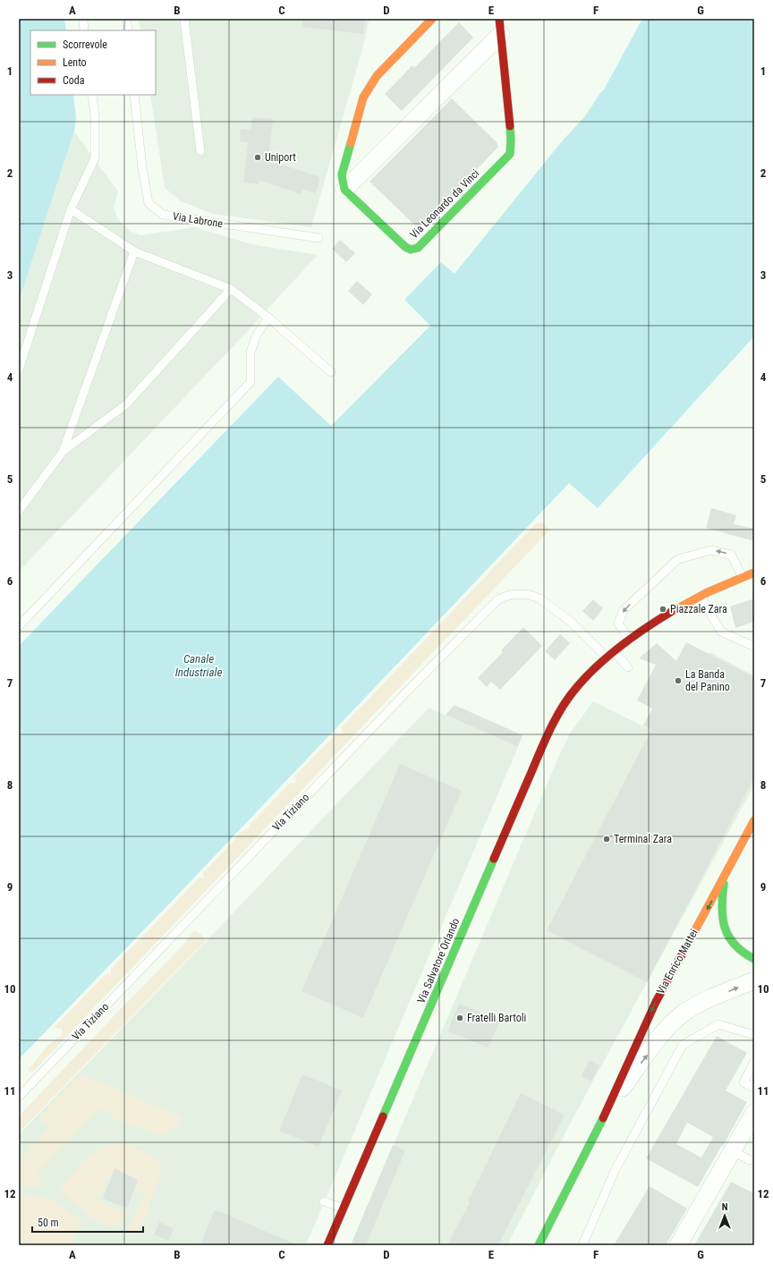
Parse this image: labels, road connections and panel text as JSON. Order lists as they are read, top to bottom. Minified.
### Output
{"streets":{"main road":["Via Leonardo da Vinci","Via Salvatore Orlando","Via Enrico Mattei"],"lane":["Via Labrone","Via Tiziano"]},"crossings":[["Via Tiziano","Via Salvatore Orlando"]],"water":["Canale Industriale"],"places":["Uniport","Piazzale Zara","La Banda del Panino","Terminal Zara","Fratelli Bartoli"],"legend":["Scorrevole","Lento","Coda"],"scale_bar":"50 m","north":"top","grid":{"columns":["A","B","C","D","E","F","G"],"rows":["1","2","3","4","5","6","7","8","9","10","11","12"]}}
